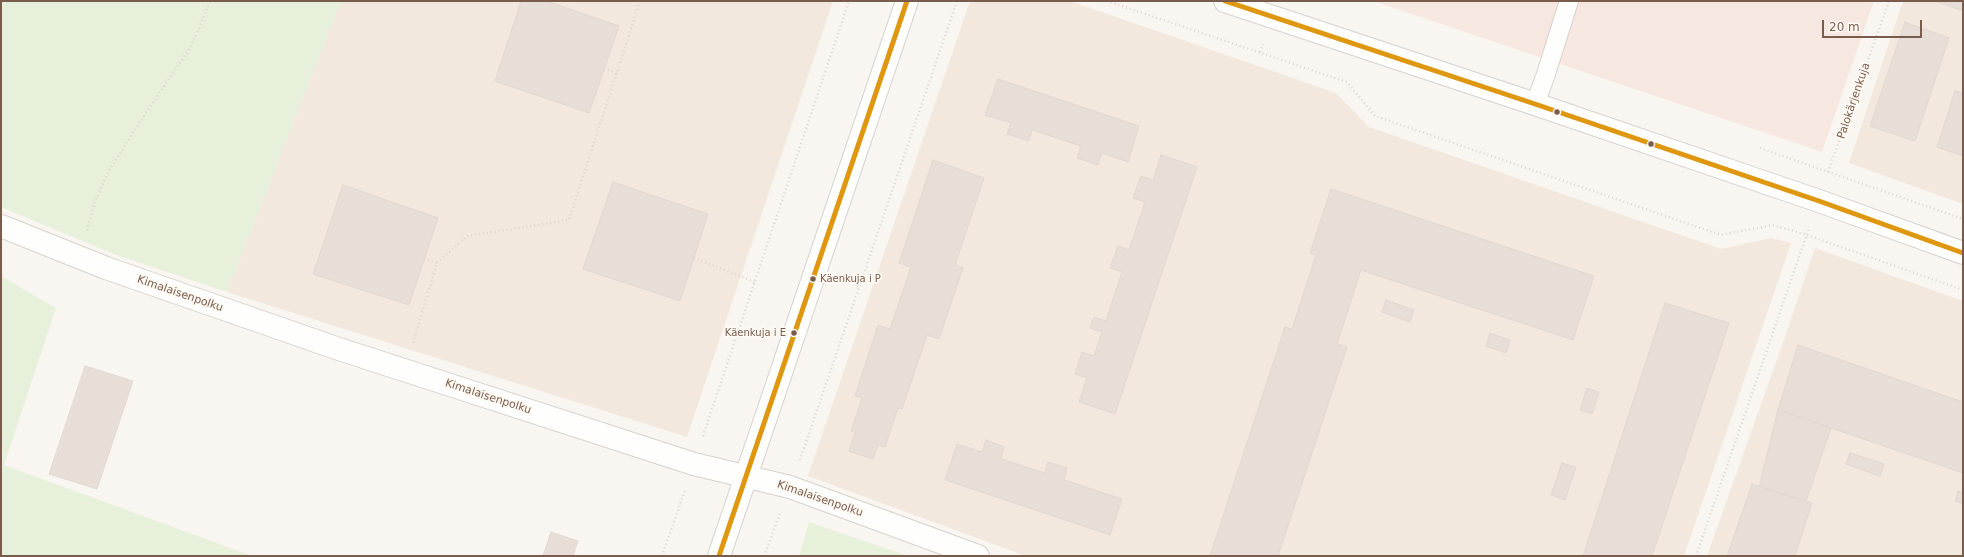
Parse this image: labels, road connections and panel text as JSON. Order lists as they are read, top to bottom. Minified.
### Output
{"streets":{"street":["Kimalaisenpolku"],"path":["Palokärjenkuja"]},"places":["Käenkuja i P","Käenkuja i E"],"scale_bar":"20 m"}
